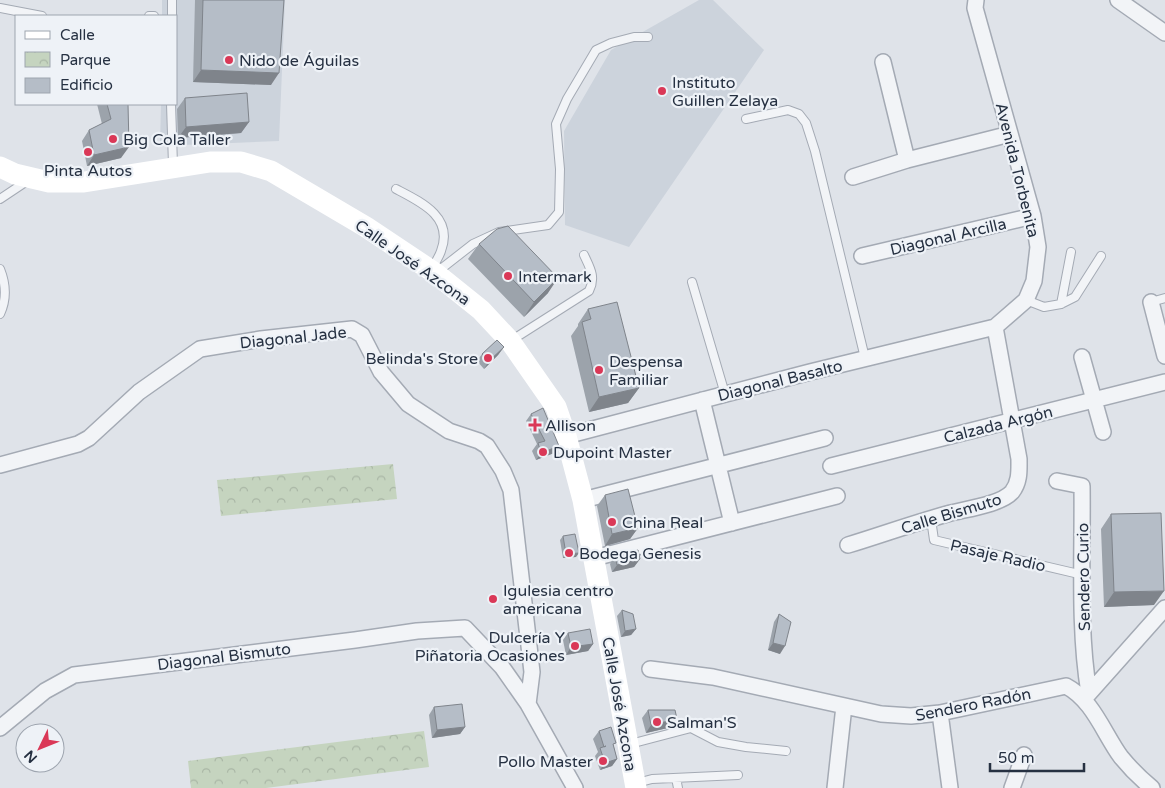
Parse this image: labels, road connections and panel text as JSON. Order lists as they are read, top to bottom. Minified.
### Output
{"streets":{"main road":["Calle José Azcona"],"street":["Avenida Torbenita","Diagonal Arcilla","Diagonal Jade","Diagonal Basalto","Calzada Argón","Calle Bismuto","Sendero Curio","Diagonal Bismuto","Sendero Radón"],"lane":["Pasaje Radio"]},"crossings":[["Avenida Torbenita","Diagonal Arcilla"],["Avenida Torbenita","Diagonal Basalto"],["Avenida Torbenita","Calle Bismuto"],["Calle José Azcona","Diagonal Basalto"],["Diagonal Jade","Diagonal Bismuto"],["Diagonal Basalto","Calle Bismuto"],["Calzada Argón","Calle Bismuto"],["Calle Bismuto","Pasaje Radio"],["Pasaje Radio","Sendero Curio"],["Sendero Curio","Sendero Radón"]],"places":{"other":["Nido de Águilas","Instituto Guillen Zelaya","Big Cola Taller","Pinta Autos","Intermark","Belinda's Store","Despensa Familiar","Dupoint Master","China Real","Bodega Genesis","Igulesia centro americana","Dulcería Y Piñatoria Ocasiones","Salman'S","Pollo Master"],"health":["Allison"]},"legend":["Calle","Parque","Edificio"],"scale_bar":"50 m","north":"bottom left"}
